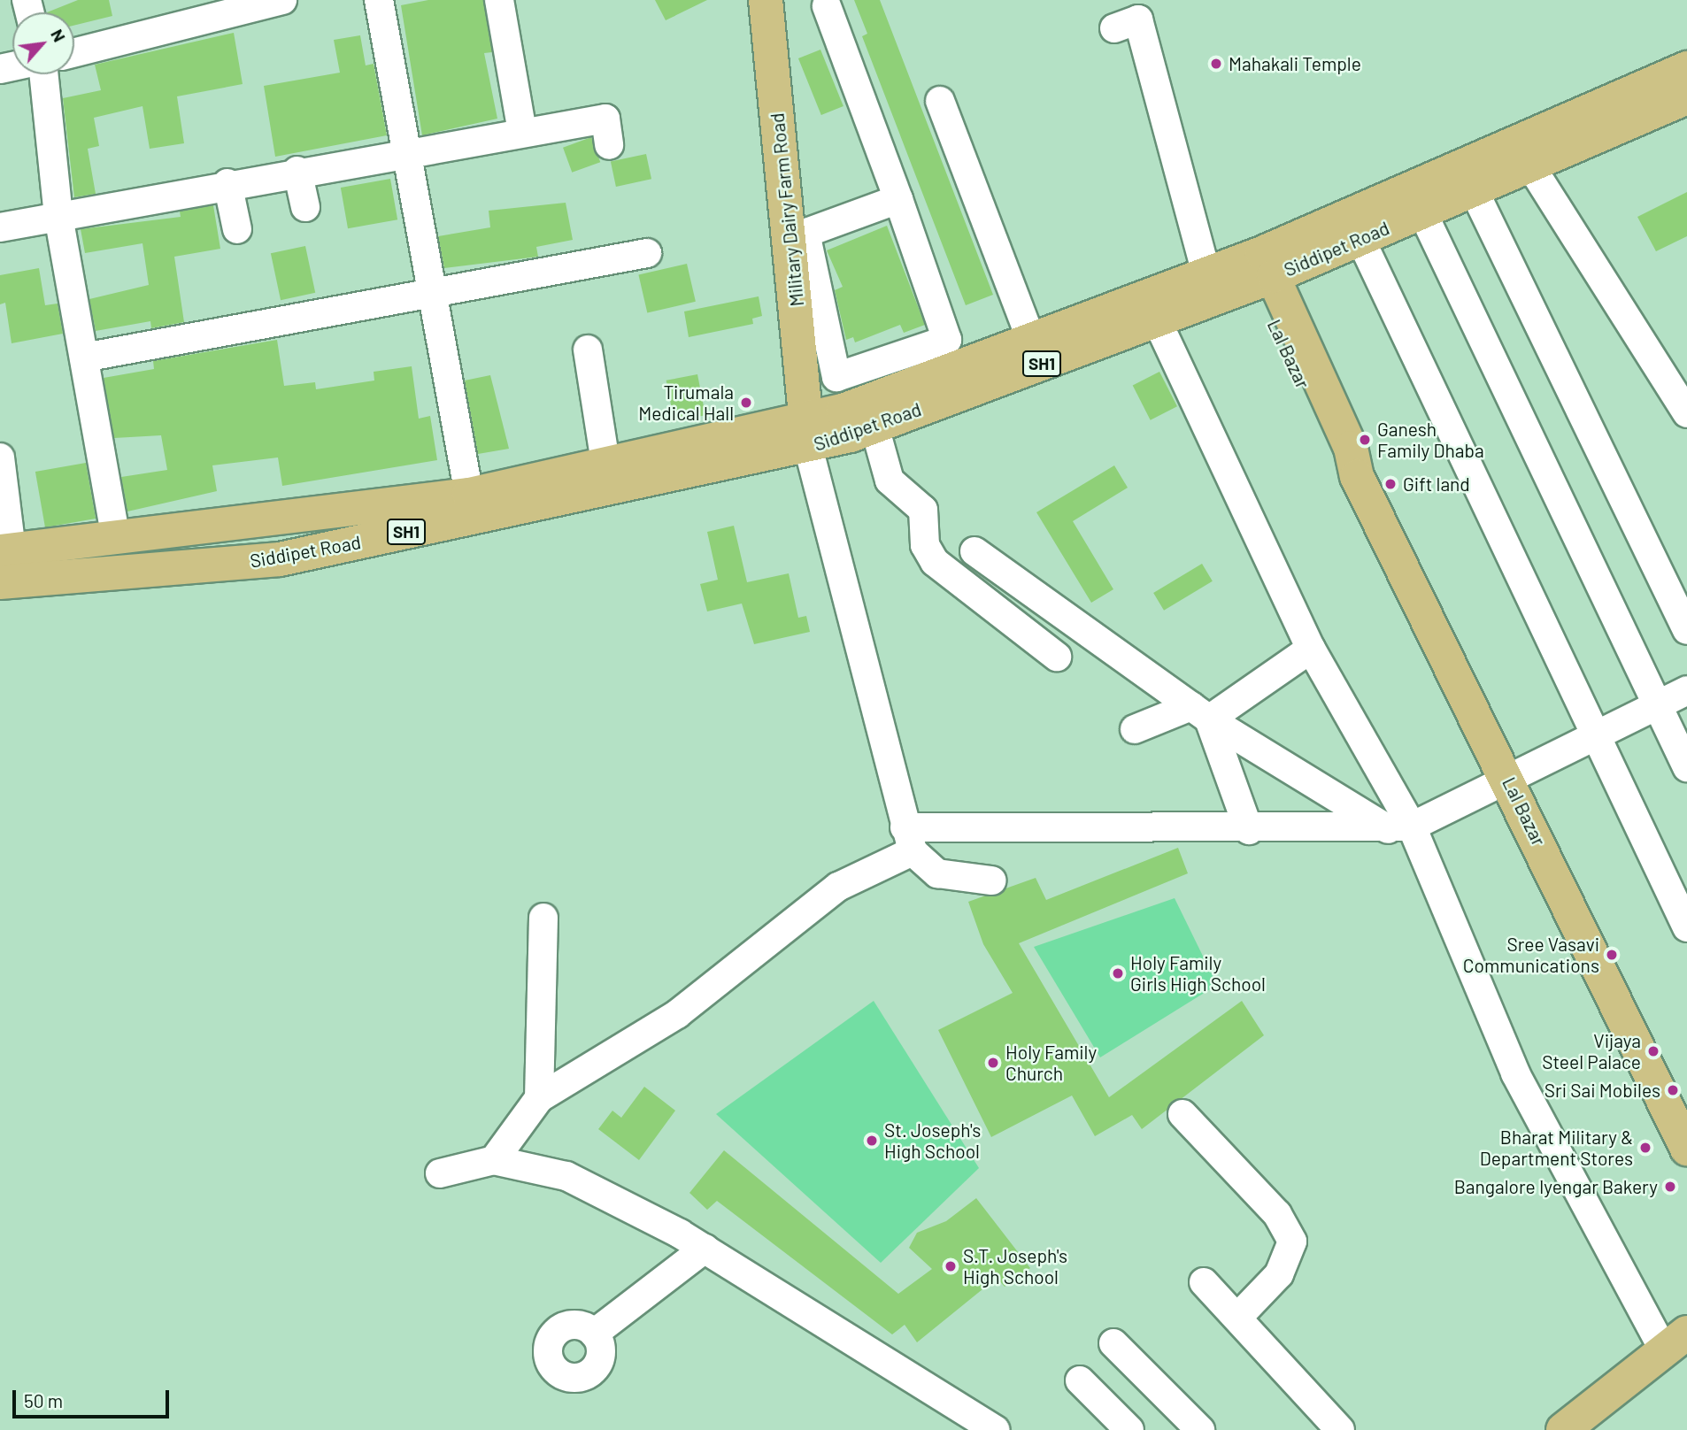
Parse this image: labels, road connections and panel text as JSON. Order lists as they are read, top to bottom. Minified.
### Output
{"streets":{"main road":["Military Dairy Farm Road","Siddipet Road","Lal Bazar","SH1"]},"crossings":[["Military Dairy Farm Road","Siddipet Road"],["Siddipet Road","Lal Bazar"]],"places":["Mahakali Temple","Tirumala Medical Hall","Ganesh Family Dhaba","Gift land","Sree Vasavi Communications","Holy Family Girls High School","Vijaya Steel Palace","Holy Family Church","Sri Sai Mobiles","St. Joseph's High School","Bharat Military & Department Stores","Bangalore Iyengar Bakery","S.T. Joseph's High School"],"scale_bar":"50 m","north":"top right"}
